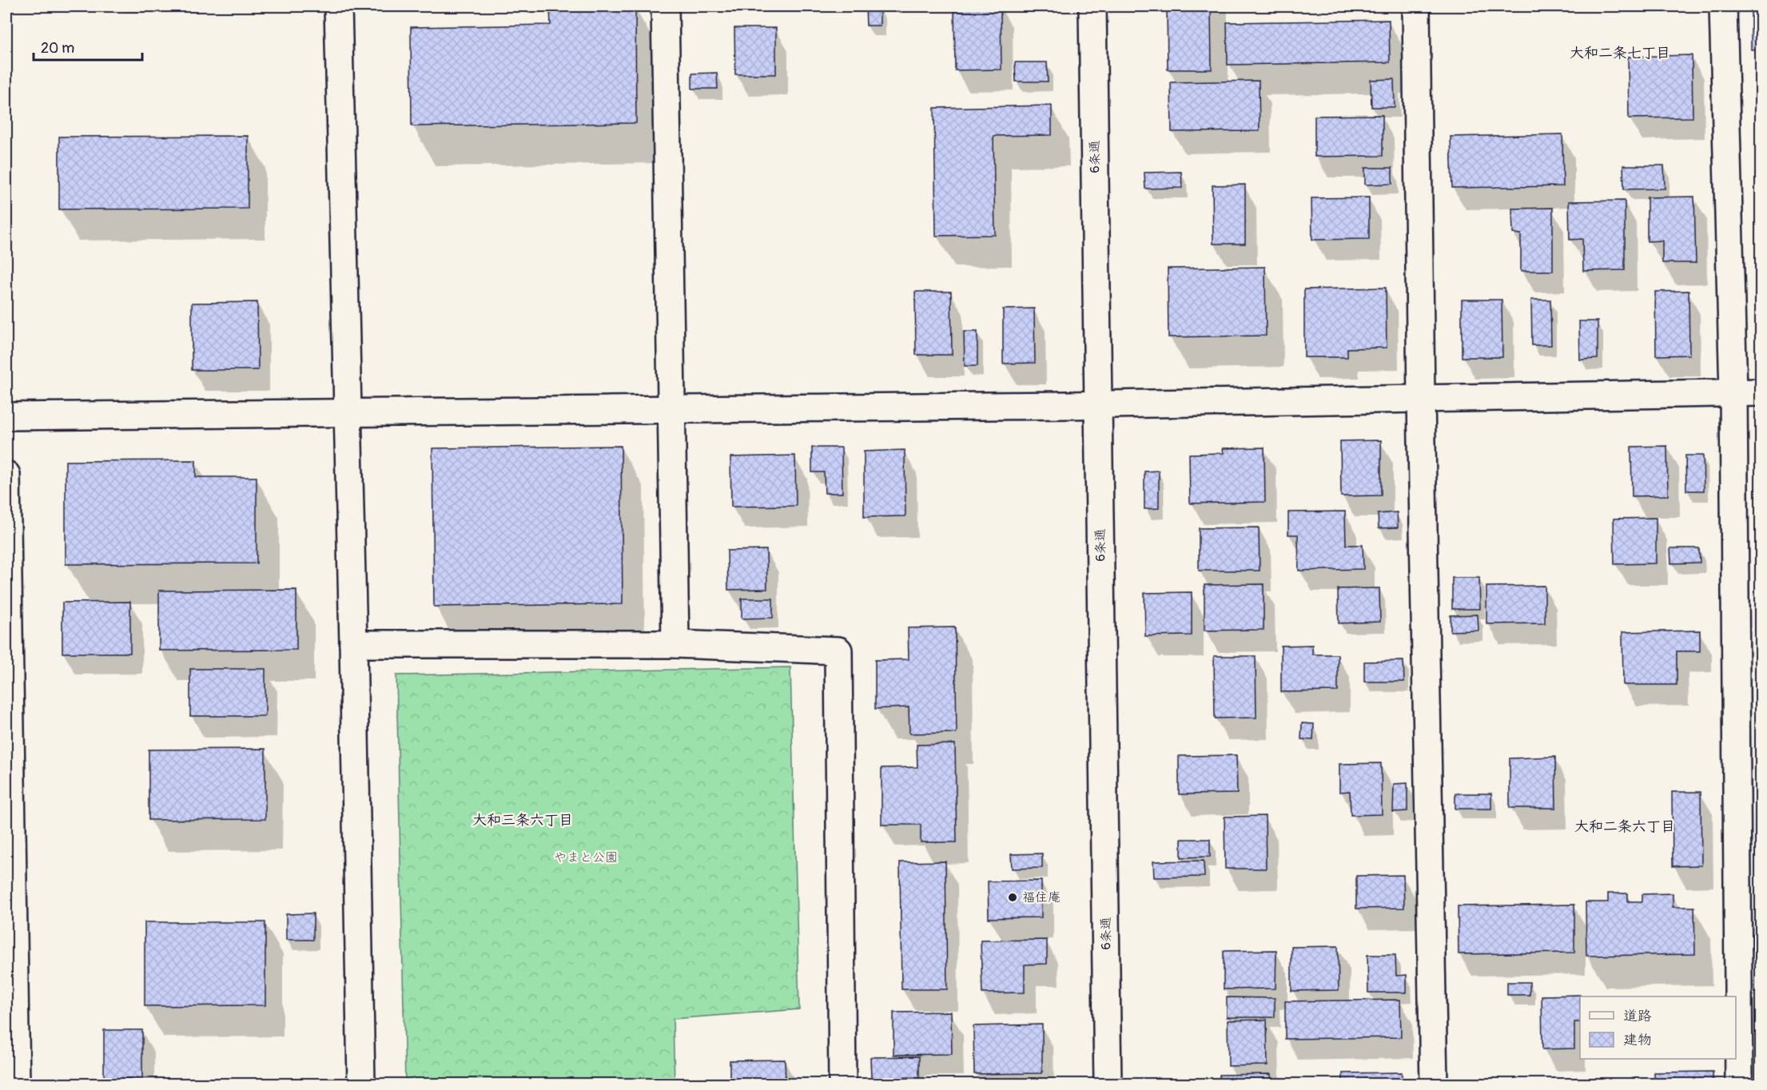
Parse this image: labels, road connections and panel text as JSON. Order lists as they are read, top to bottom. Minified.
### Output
{"streets":{"street":["6条通"]},"districts":["大和二条七丁目","大和三条六丁目","大和二条六丁目"],"parks":["やまと公園"],"places":["福住庵"],"legend":["道路","建物"],"scale_bar":"20 m"}
